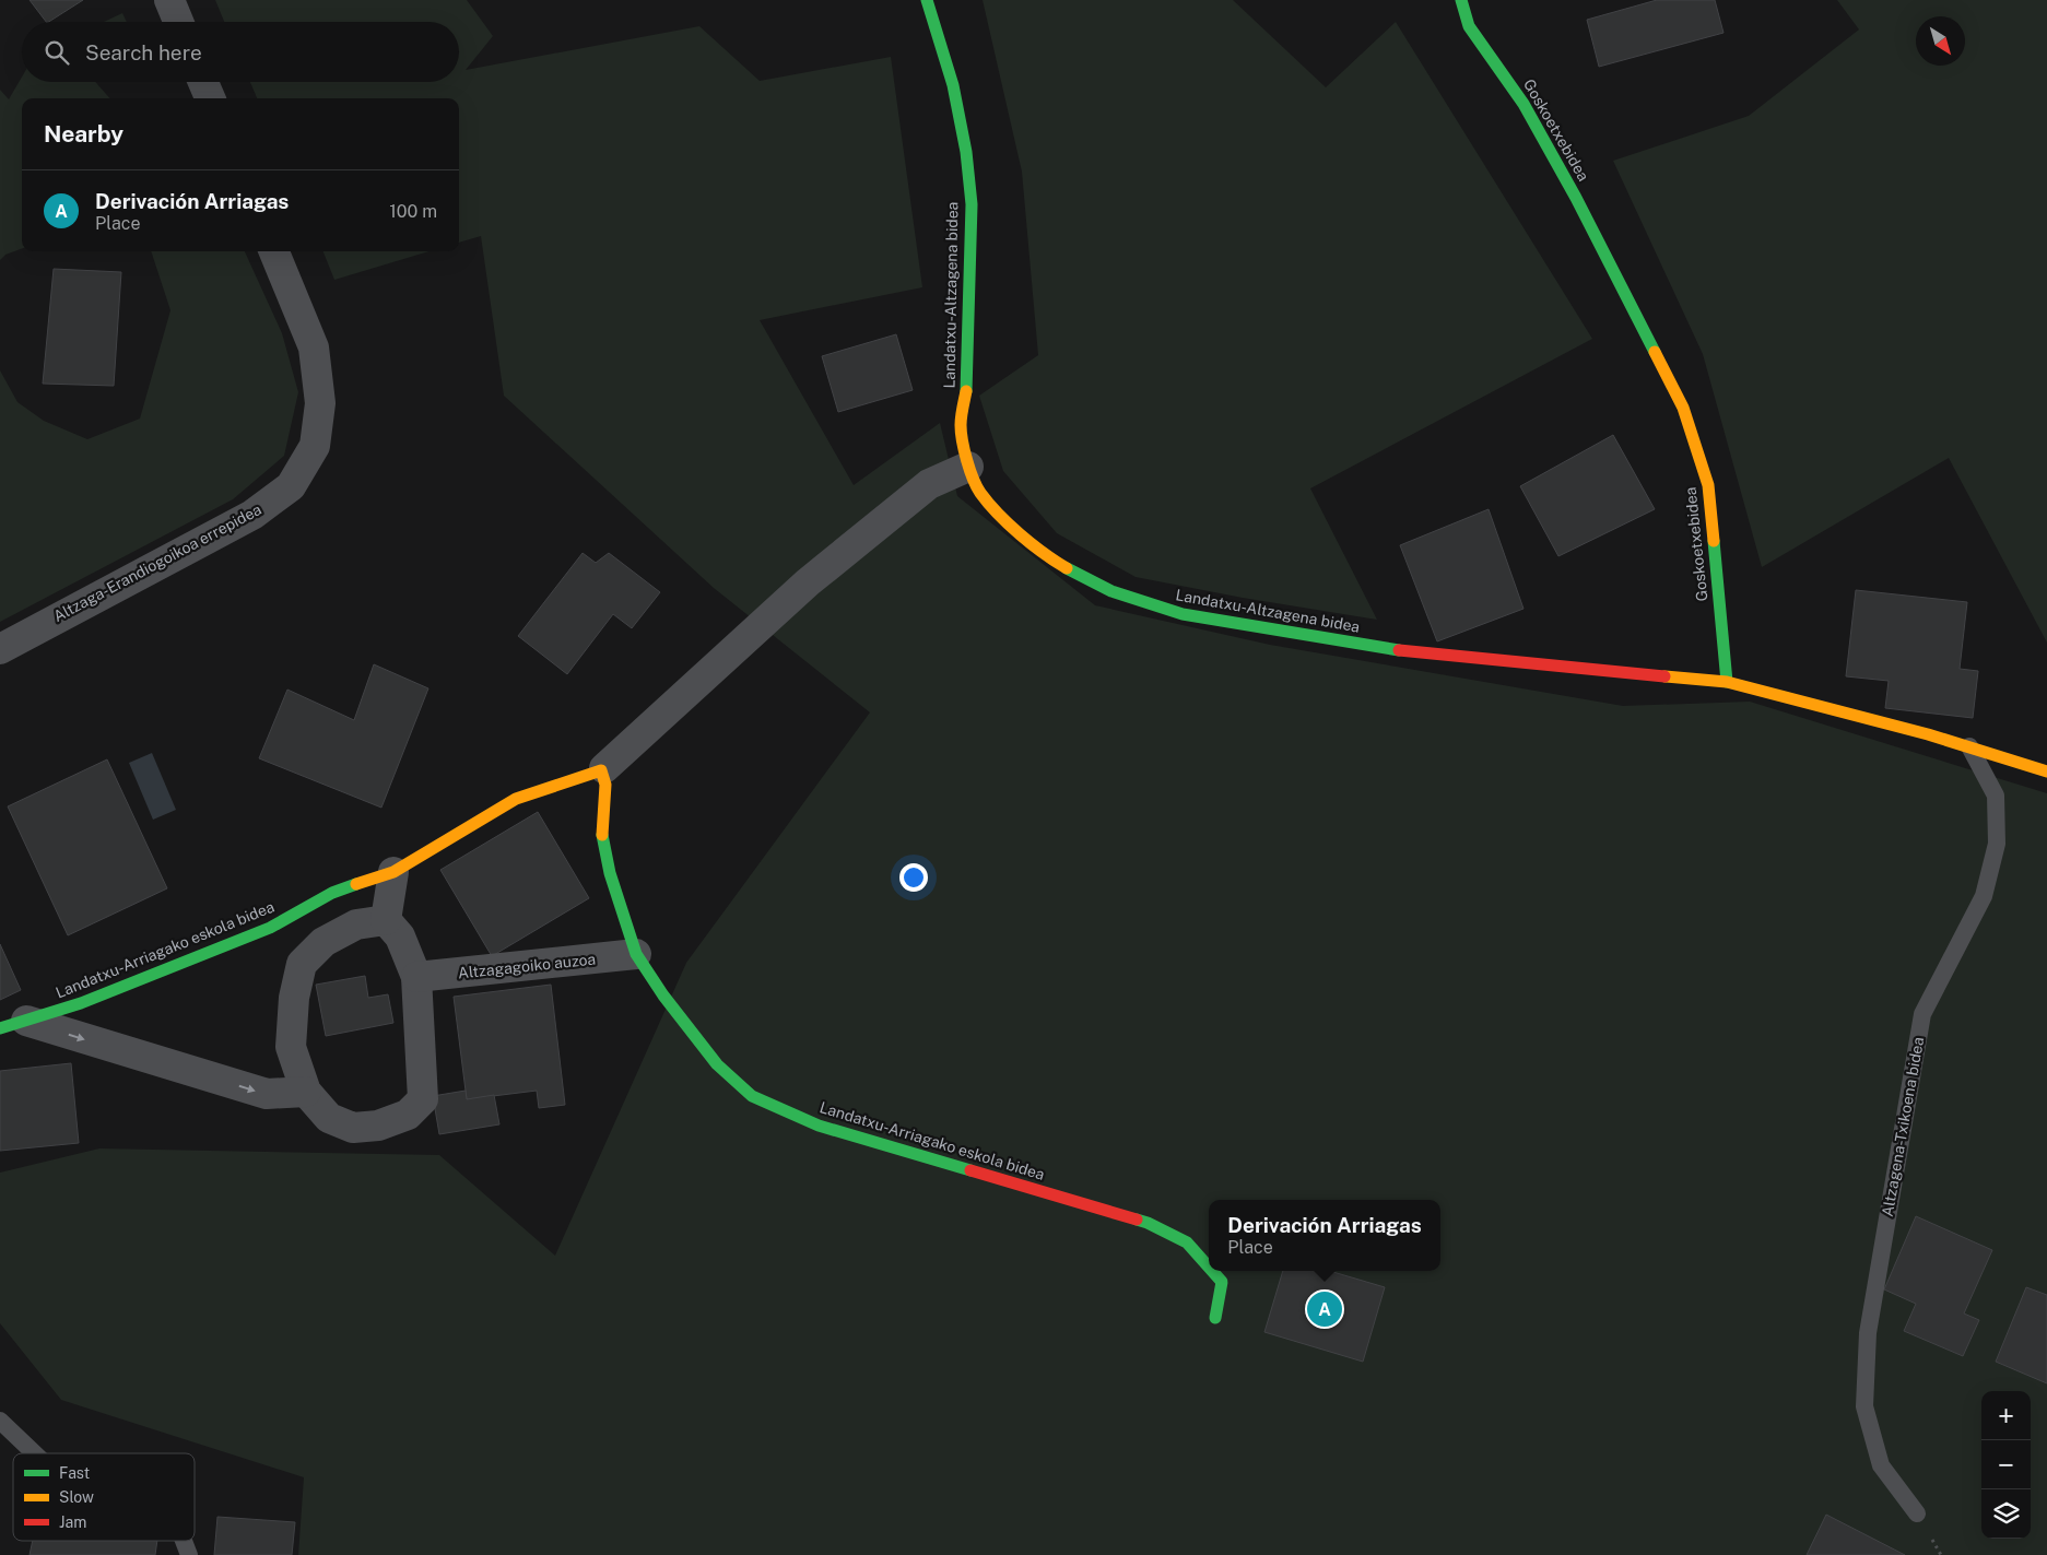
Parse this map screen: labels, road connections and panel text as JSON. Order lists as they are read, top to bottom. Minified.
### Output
{"streets":{"street":["Goskoetxebidea","Landatxu-Altzagena bidea","Altzaga-Erandiogoikoa errepidea","Landatxu-Arriagako eskola bidea","Altzagagoiko auzoa"],"lane":["Altzagena-Txikoena bidea"]},"crossings":[["Goskoetxebidea","Landatxu-Altzagena bidea"],["Landatxu-Arriagako eskola bidea","Altzagagoiko auzoa"]],"legend":["Fast","Slow","Jam"],"north":"bottom right","page":{"search":"Search here","heading":"Nearby","list":[{"mark":"A","name":"Derivación Arriagas","note":"Place","value":"100 m"}],"popup":["Derivación Arriagas","Place"],"pins":"A","map_buttons":["+","−"]}}
